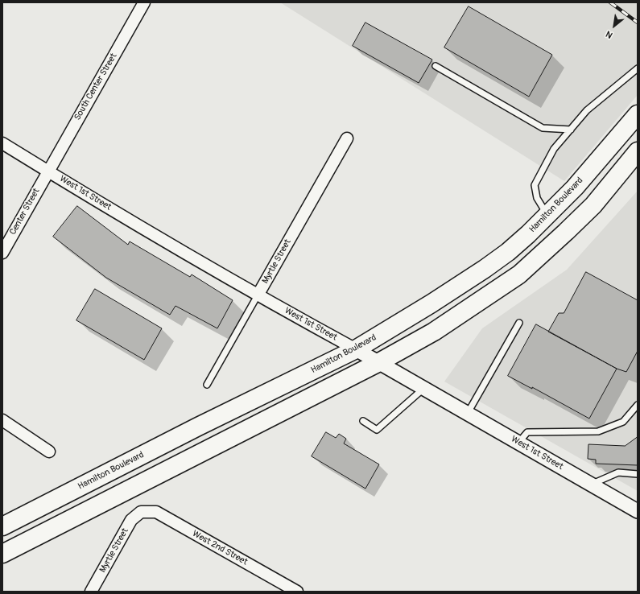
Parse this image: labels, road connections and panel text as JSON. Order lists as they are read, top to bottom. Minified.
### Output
{"streets":{"main road":["Hamilton Boulevard"],"street":["South Center Street","West 1st Street","Center Street","Myrtle Street","West 2nd Street"]},"crossings":[["South Center Street","West 1st Street"],["South Center Street","Center Street"],["West 1st Street","Hamilton Boulevard"],["West 1st Street","Center Street"],["West 1st Street","Myrtle Street"],["Myrtle Street","West 2nd Street"]],"north":"bottom left"}
